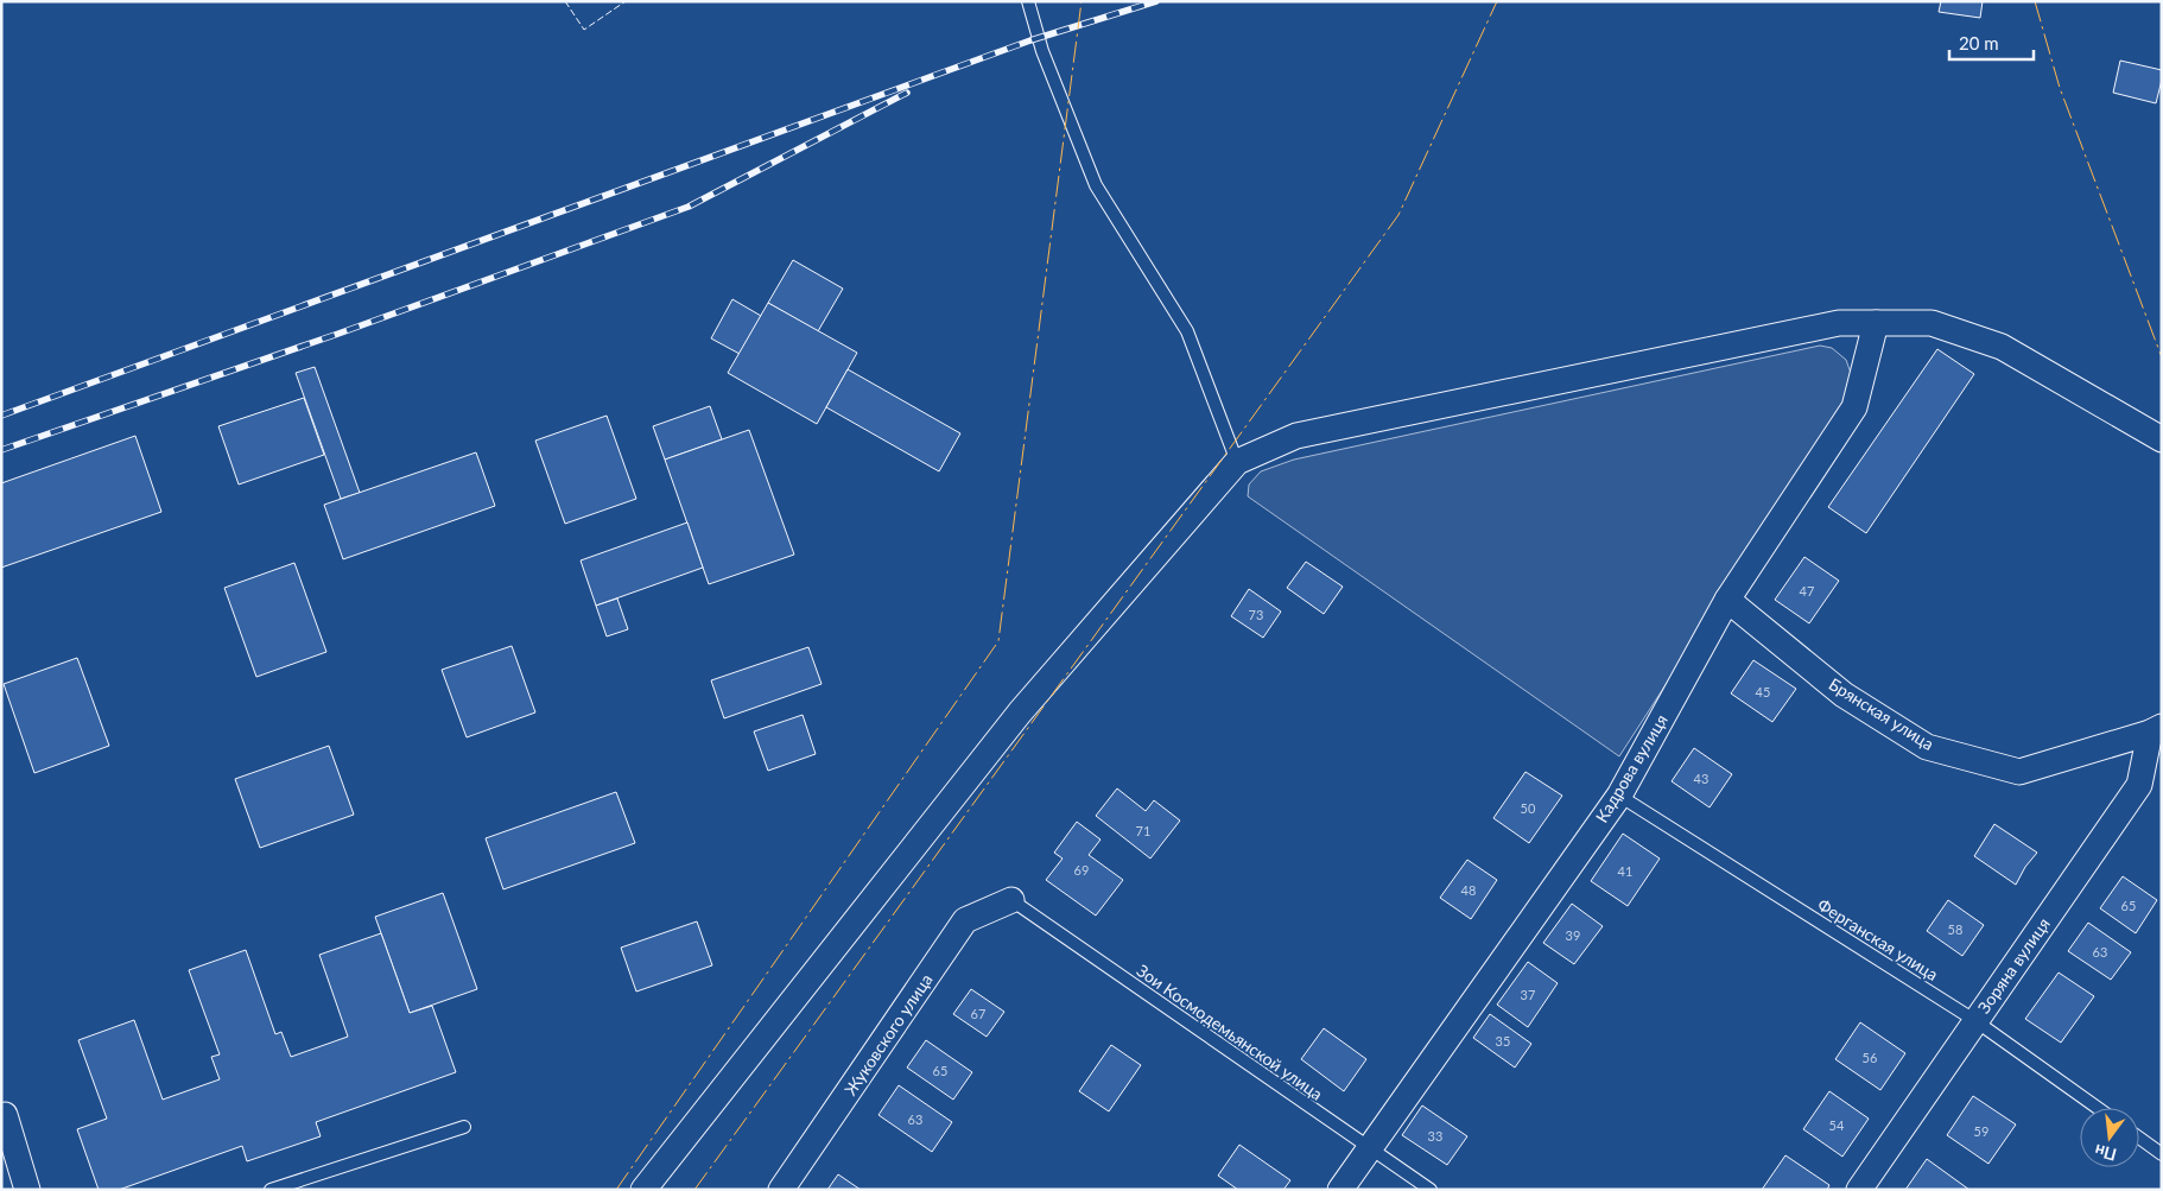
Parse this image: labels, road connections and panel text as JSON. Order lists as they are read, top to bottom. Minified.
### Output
{"streets":{"street":["Брянская улица","Кадрова вулиця","Зоряна вулиця","Жуковского улица"],"lane":["Ферганская улица","Зои Космодемьянской улица"]},"crossings":[["Брянская улица","Кадрова вулиця"],["Брянская улица","Зоряна вулиця"],["Кадрова вулиця","Ферганская улица"],["Кадрова вулиця","Зои Космодемьянской улица"],["Ферганская улица","Зоряна вулиця"],["Зои Космодемьянской улица","Жуковского улица"]],"house_numbers":["47","73","45","43","50","71","69","41","48","65","58","39","63","37","67","35","56","65","63","54","59","33"],"scale_bar":"20 m","north":"bottom"}
